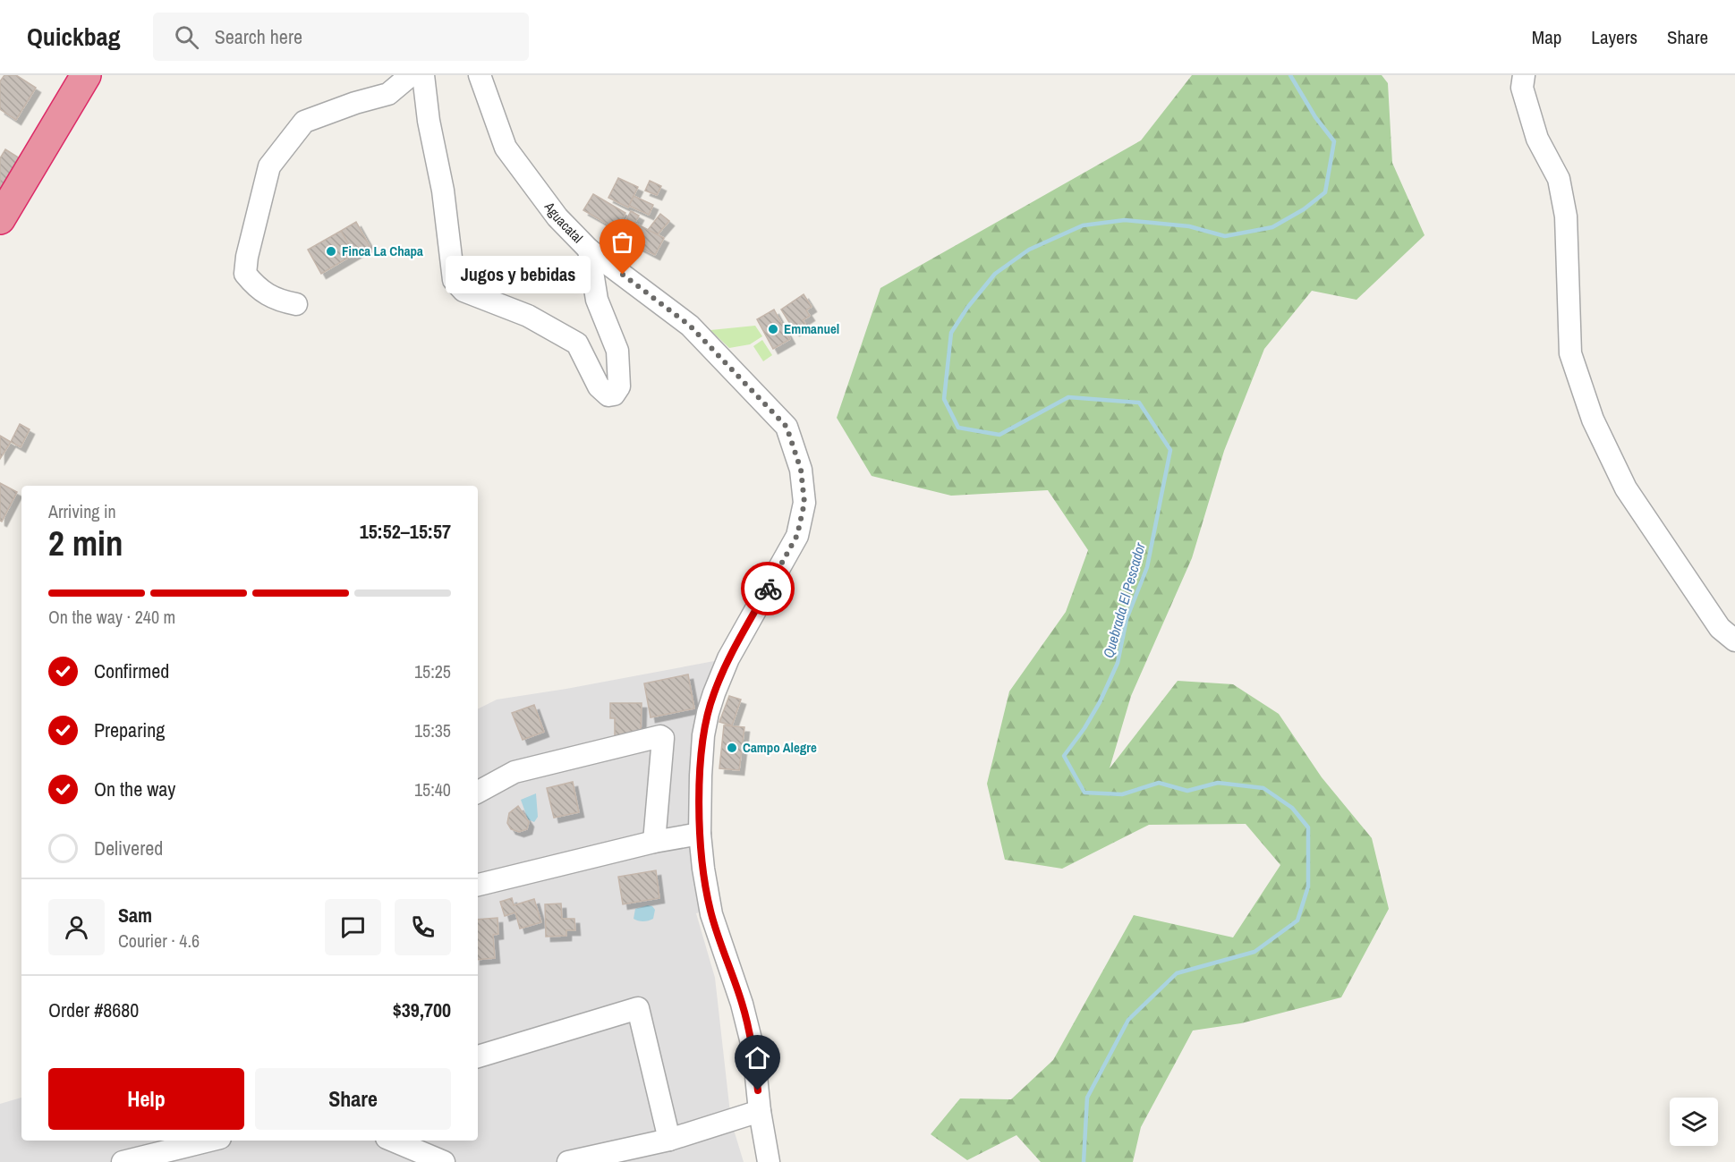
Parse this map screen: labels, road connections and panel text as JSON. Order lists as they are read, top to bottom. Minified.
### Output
{"streets":{"street":["Aguacatal"]},"water":["Quebrada El Pescador"],"places":["Finca La Chapa","Jugos y bebidas","Emmanuel","Campo Alegre"],"page":{"header":"Quickbag","search":"Search here","nav":["Map","Layers","Share"],"bubble":"Jugos y bebidas","heading":["2 min","Arriving in","15:52–15:57"],"panel":["Sam","Courier · 4.6","Order #8680","$39,700"],"bar":"On the way · 240 m","list":[["Confirmed","15:25"],["Preparing","15:35"],["On the way","15:40"],"Delivered"],"buttons":["Help","Share"]}}
